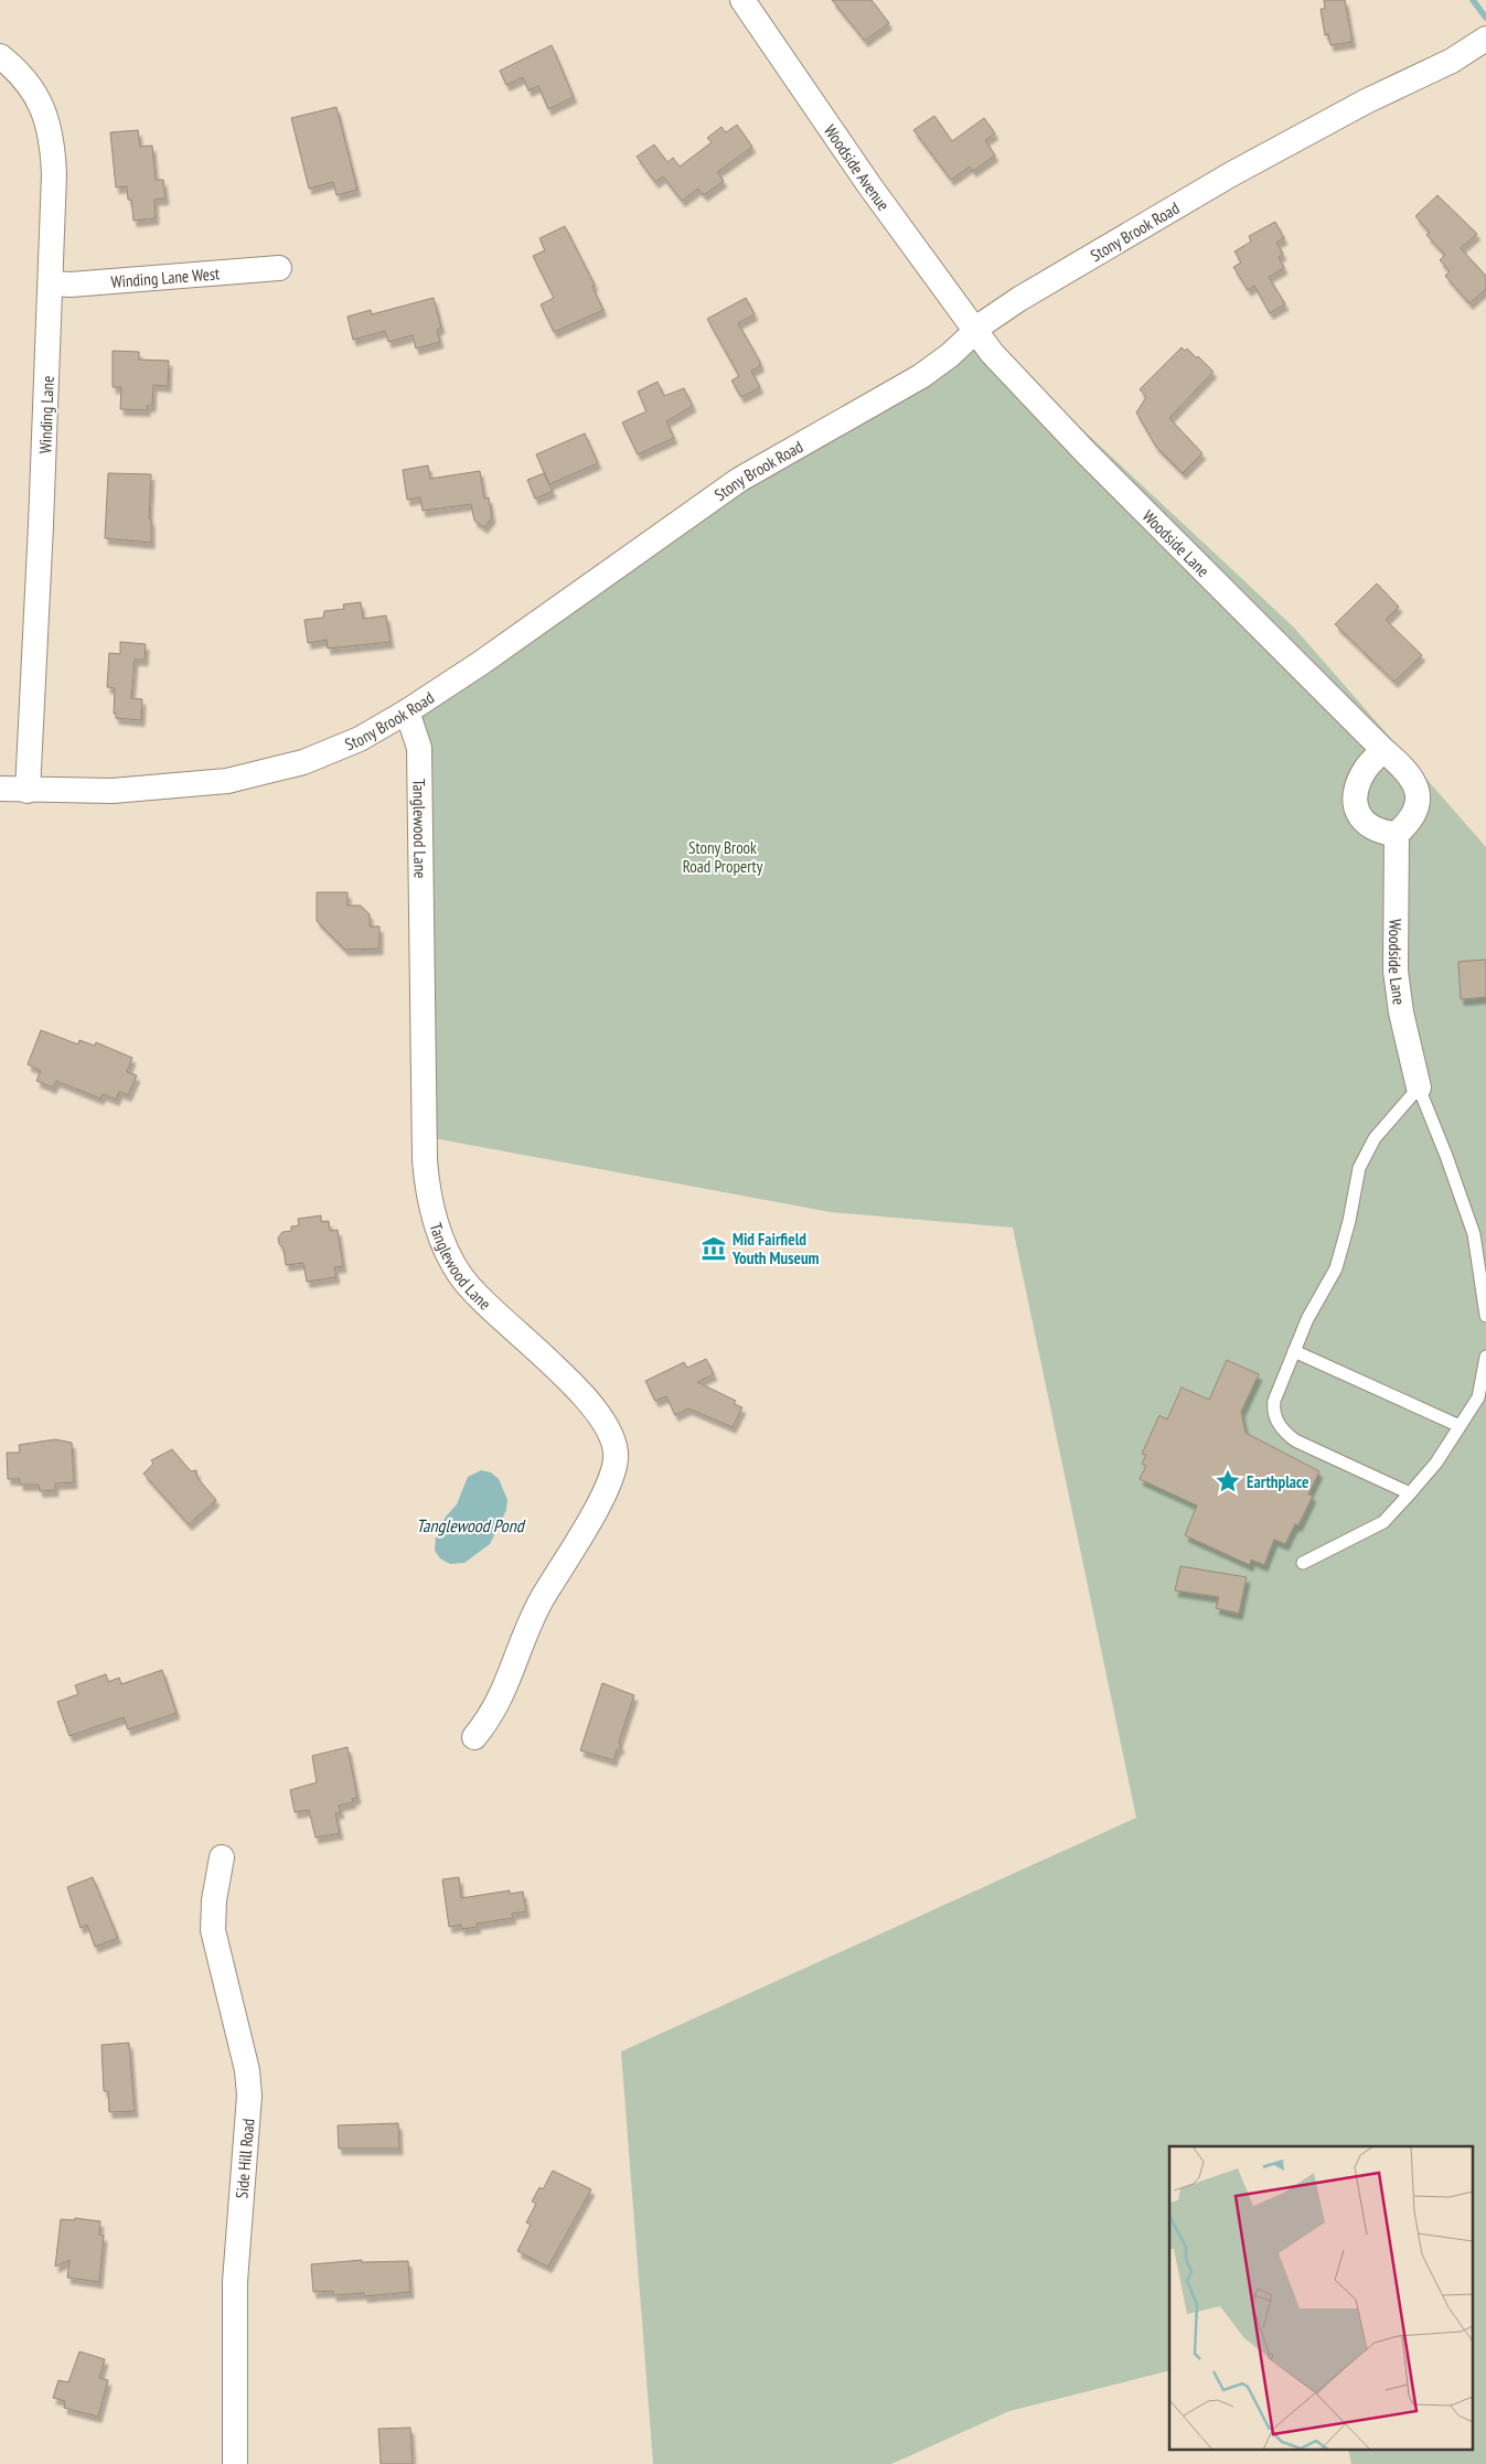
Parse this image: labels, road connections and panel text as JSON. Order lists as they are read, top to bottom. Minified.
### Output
{"streets":{"street":["Woodside Avenue","Stony Brook Road","Winding Lane West","Winding Lane","Woodside Lane","Tanglewood Lane","Side Hill Road"]},"crossings":[["Woodside Avenue","Stony Brook Road"],["Woodside Avenue","Woodside Lane"],["Stony Brook Road","Winding Lane"],["Stony Brook Road","Woodside Lane"],["Stony Brook Road","Tanglewood Lane"],["Winding Lane West","Winding Lane"]],"water":["Tanglewood Pond"],"parks":["Stony Brook Road Property"],"places":{"museum":["Mid Fairfield Youth Museum"],"place":["Earthplace"]}}
